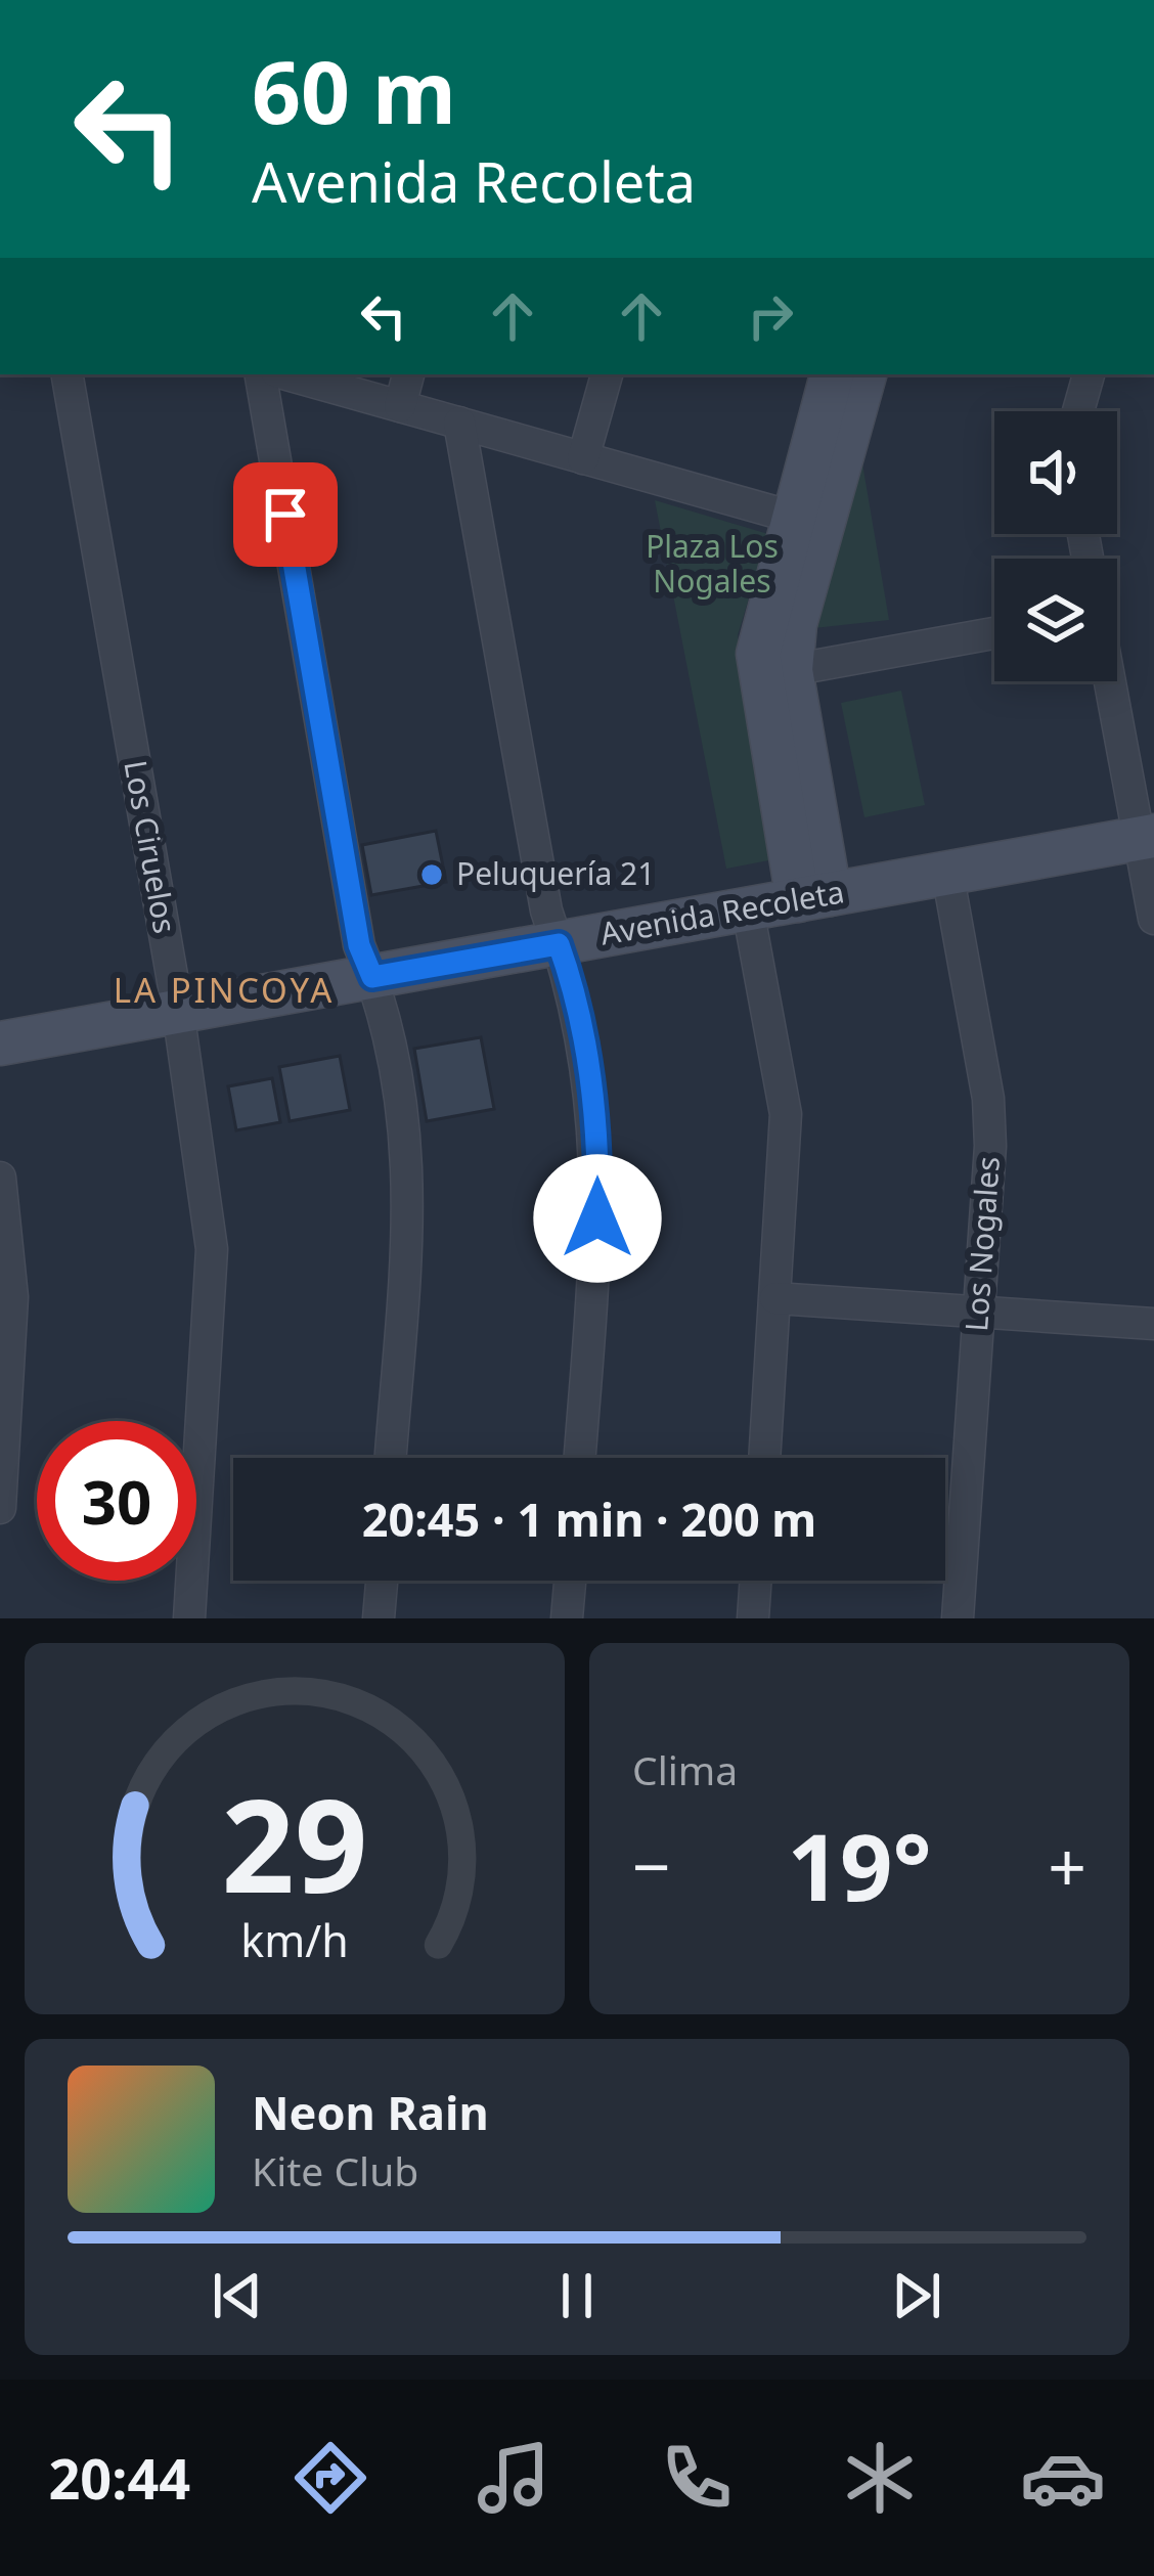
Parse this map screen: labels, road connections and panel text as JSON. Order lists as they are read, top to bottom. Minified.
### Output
{"streets":{"street":["Los Ciruelos","Avenida Recoleta","Los Nogales"]},"crossings":[["Los Ciruelos","Avenida Recoleta"],["Avenida Recoleta","Los Nogales"]],"districts":["LA PINCOYA"],"parks":["Plaza Los Nogales"],"places":["Peluquería 21"],"page":{"turn":["60 m","Avenida Recoleta"],"limit":"30","trip":"20:45 · 1 min · 200 m","tile":"Clima","heat":["−","19°","+"],"song":["Neon Rain","Kite Club"],"tabs":"20:44","gauge":["29","km/h"]}}
